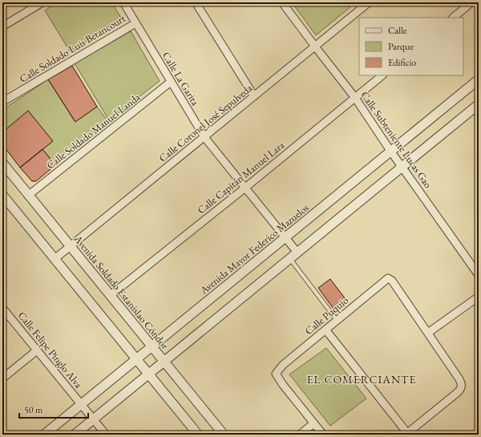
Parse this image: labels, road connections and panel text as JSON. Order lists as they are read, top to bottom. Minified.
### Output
{"streets":{"street":["Calle Soldado Luis Betancourt","Calle La Garita","Calle Coronel José Sepulveda","Calle Soldado Manuel Landa","Calle Subteniente Lucas Gao","Calle Capitán Manuel Lara","Avenida Mayor Federico Mazuelos","Avenida Soldado Estanislao Cóndor","Calle Puquio","Calle Felipe Pinglo Alva"]},"crossings":[["Calle Soldado Luis Betancourt","Calle La Garita"],["Calle La Garita","Calle Coronel José Sepulveda"],["Calle La Garita","Calle Soldado Manuel Landa"],["Calle La Garita","Calle Capitán Manuel Lara"],["Calle La Garita","Avenida Mayor Federico Mazuelos"],["Calle Coronel José Sepulveda","Calle Subteniente Lucas Gao"],["Calle Coronel José Sepulveda","Avenida Soldado Estanislao Cóndor"],["Calle Soldado Manuel Landa","Avenida Soldado Estanislao Cóndor"],["Calle Subteniente Lucas Gao","Calle Capitán Manuel Lara"],["Calle Subteniente Lucas Gao","Avenida Mayor Federico Mazuelos"],["Calle Capitán Manuel Lara","Avenida Soldado Estanislao Cóndor"],["Avenida Mayor Federico Mazuelos","Avenida Soldado Estanislao Cóndor"],["Avenida Mayor Federico Mazuelos","Calle Felipe Pinglo Alva"]],"districts":["EL COMERCIANTE"],"legend":["Calle","Parque","Edificio"],"scale_bar":"50 m"}
